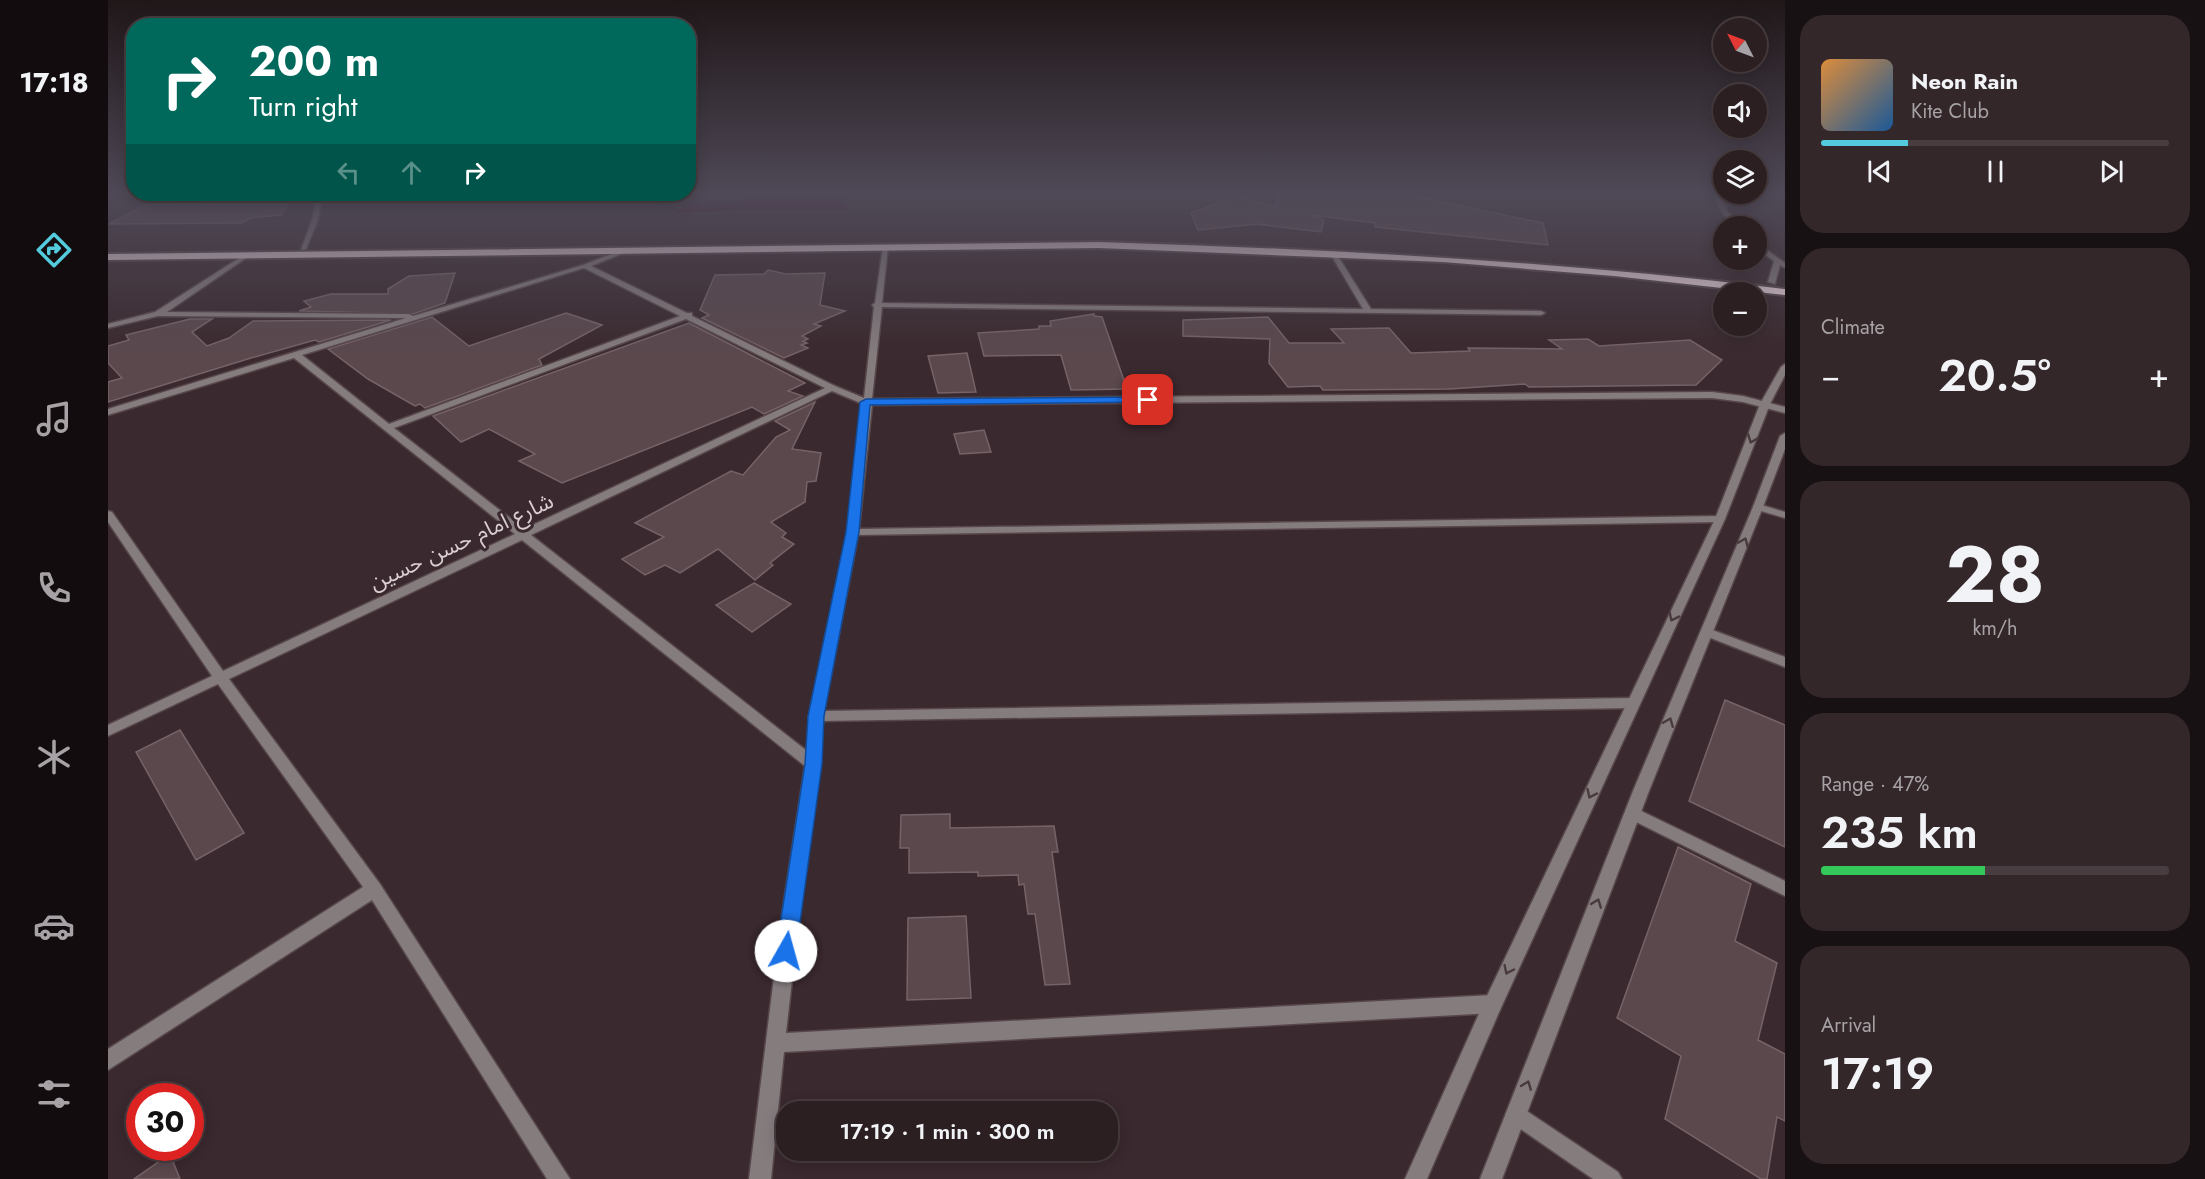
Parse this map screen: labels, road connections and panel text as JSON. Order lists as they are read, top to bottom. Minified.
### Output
{"streets":{"street":["شارع امام حسن حسين"]},"north":"top left","page":{"tabs":"17:18","map_buttons":["+","−"],"turn":["200 m","Turn right"],"song":["Neon Rain","Kite Club"],"tile":["Climate",["28","km/h"],["Range · 47%","235 km"],["Arrival","17:19"]],"heat":["−","20.5°","+"],"limit":"30","trip":"17:19 · 1 min · 300 m"}}
